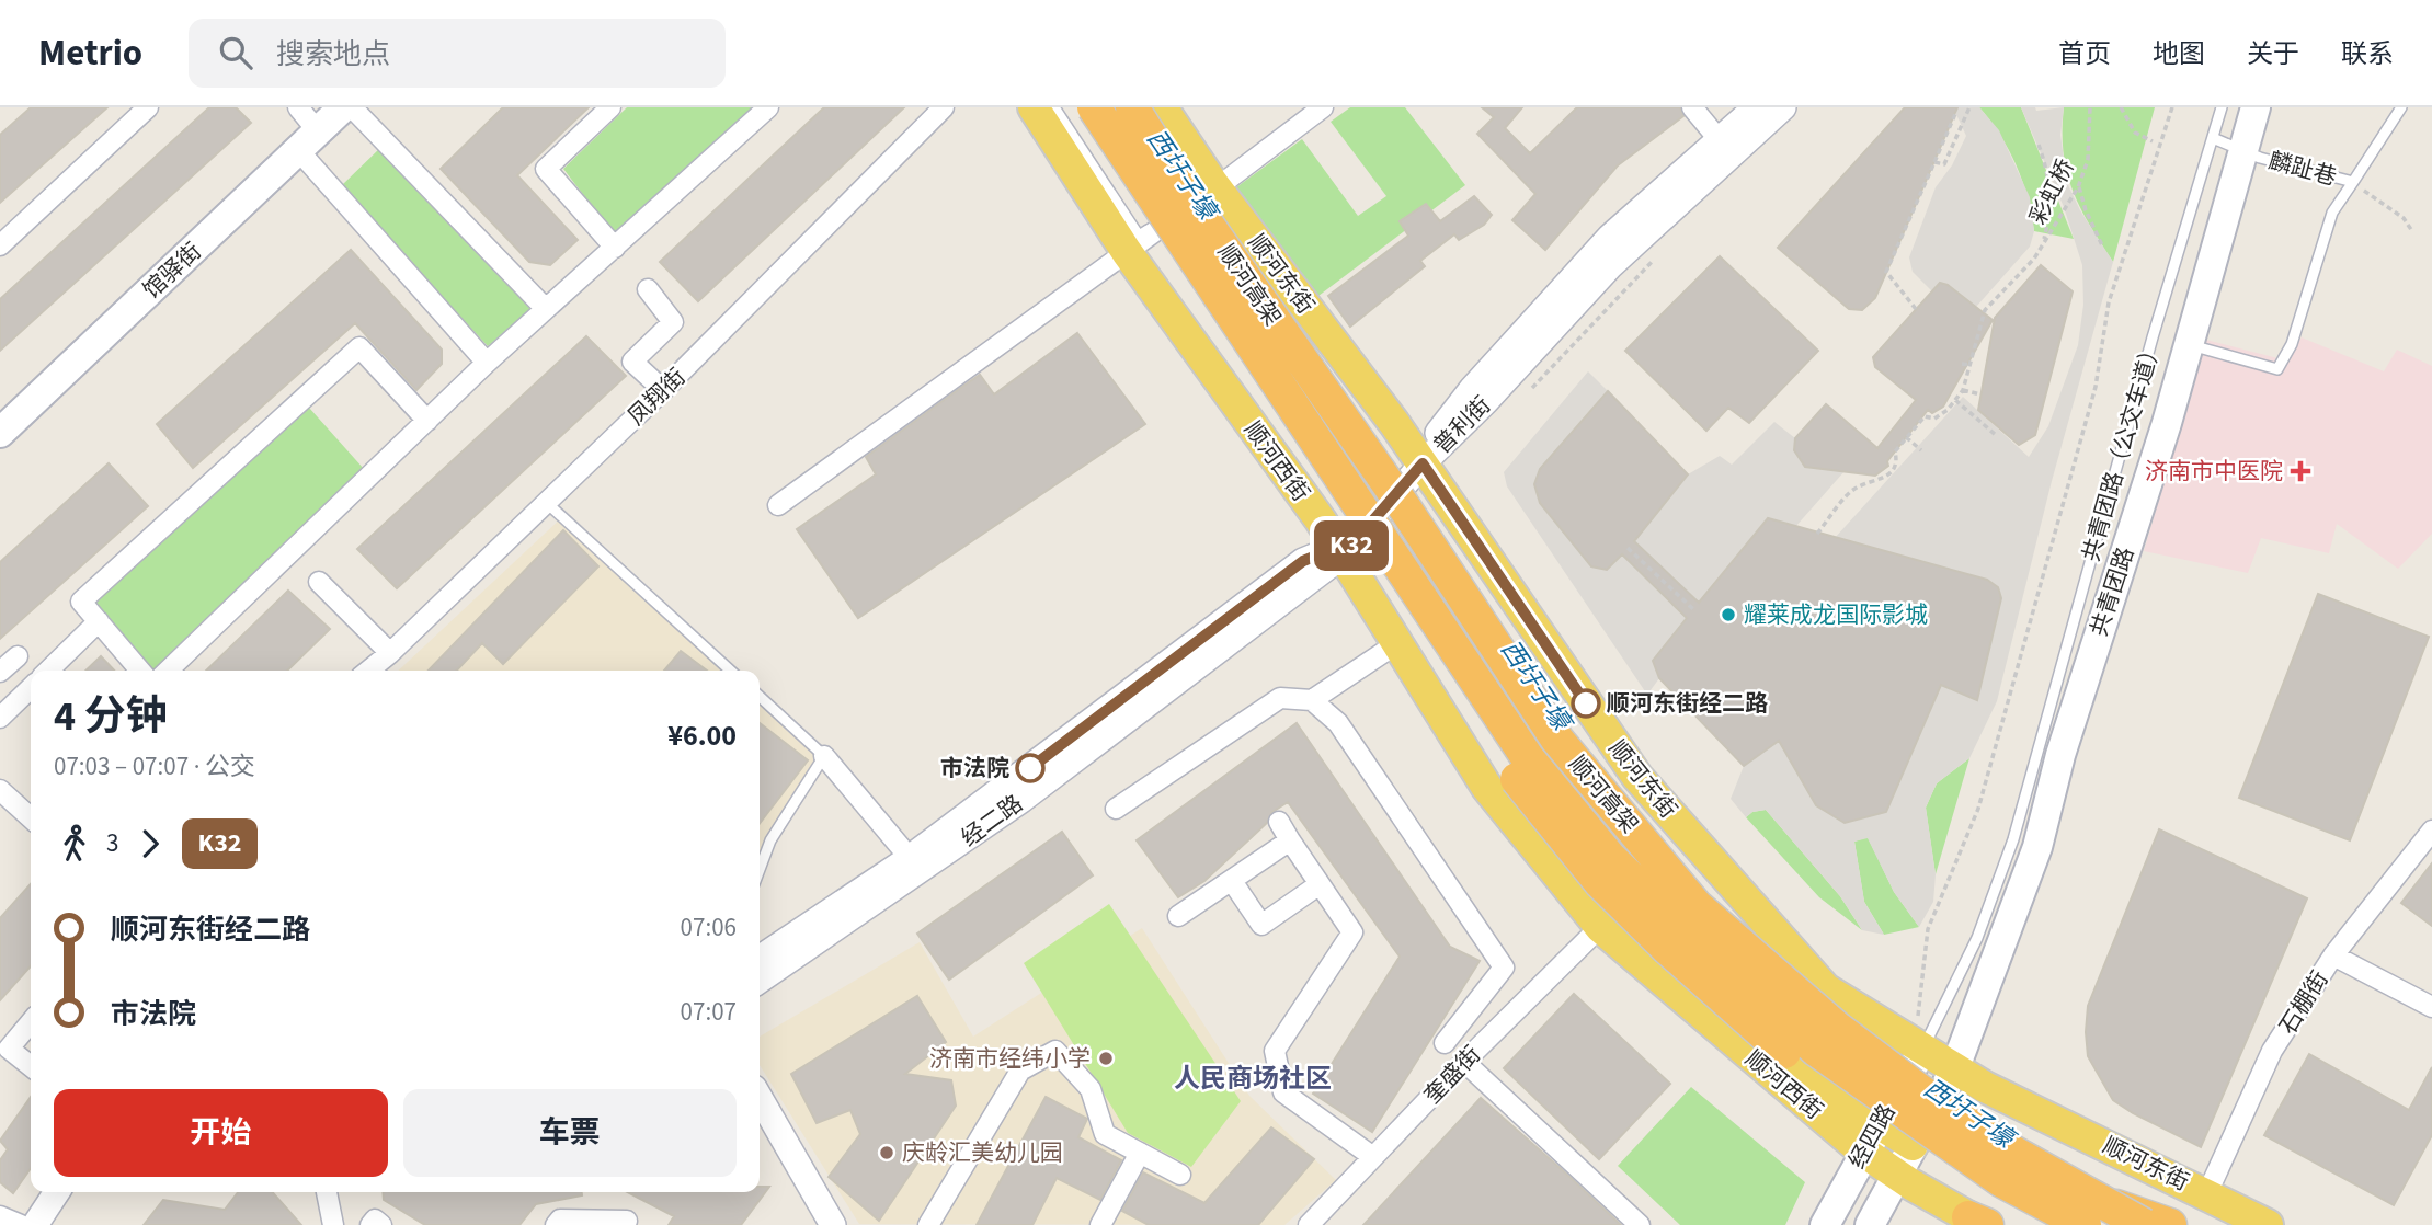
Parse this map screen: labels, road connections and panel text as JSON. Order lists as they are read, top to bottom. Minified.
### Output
{"streets":{"highway":["顺河高架"],"main road":["馆驿街","顺河东街","顺河西街","共青团路","经四路"],"street":["凤翔街","普利街","经二路","石棚街","奎盛街"],"lane":["麟趾巷","共青团路（公交车道）"],"path":["彩虹桥"]},"crossings":[["麟趾巷","共青团路（公交车道）"],["麟趾巷","共青团路"],["顺河东街","顺河高架"],["顺河东街","普利街"],["顺河东街","共青团路（公交车道）"],["顺河东街","共青团路"],["顺河东街","石棚街"],["顺河东街","经四路"],["共青团路（公交车道）","经四路"],["顺河西街","经二路"],["顺河西街","奎盛街"],["顺河西街","经四路"],["共青团路","经四路"]],"districts":["人民商场社区"],"water":["西圩子壕"],"places":{"health":["济南市中医院"],"other":["耀莱成龙国际影城","顺河东街经二路","市法院","济南市经纬小学","庆龄汇美幼儿园"]},"lines":["bus line K32"],"page":{"header":"Metrio","search":"搜索地点","nav":["首页","地图","关于","联系"],"on_map":"K32","heading":["4 分钟","07:03 – 07:07 · 公交","¥6.00"],"legs":["3","K32"],"list":[{"name":"顺河东街经二路","value":"07:06"},{"name":"市法院","value":"07:07"}],"buttons":["开始","车票"]}}
